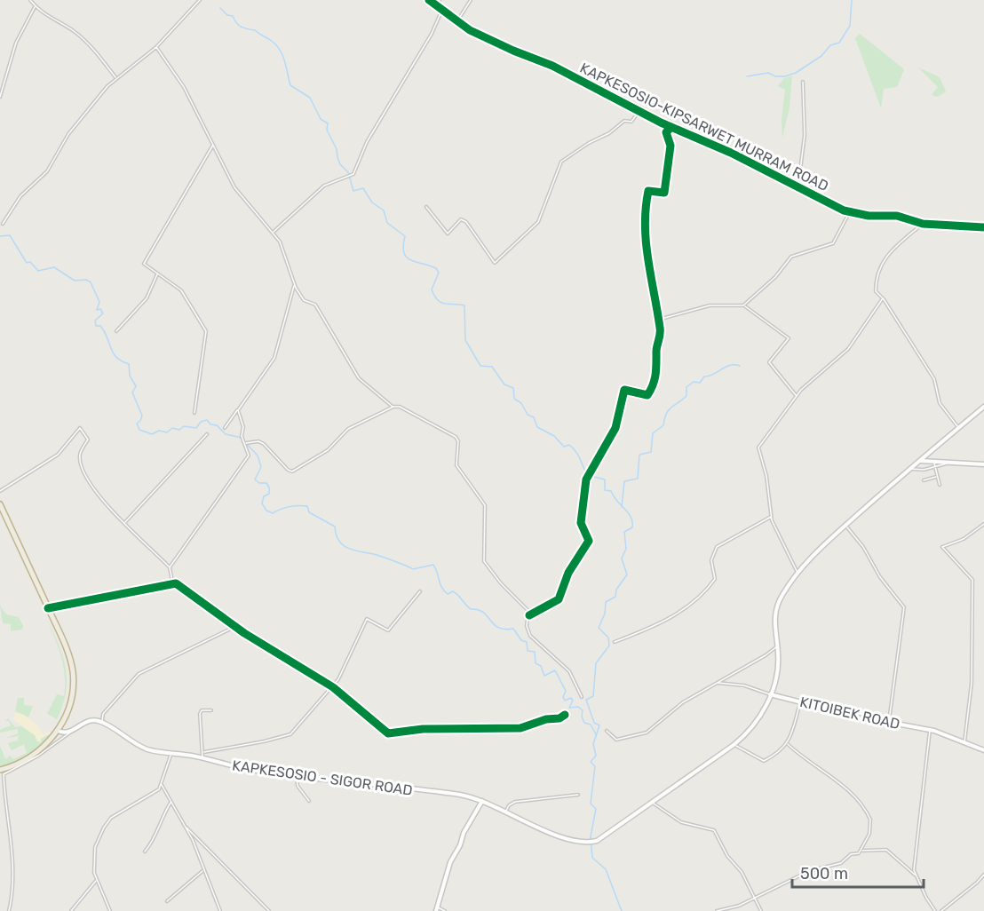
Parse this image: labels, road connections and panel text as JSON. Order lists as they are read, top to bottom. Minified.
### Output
{"streets":{"main road":["KAPKESOSIO-KIPSARWET MURRAM ROAD","KITOIBEK ROAD","KAPKESOSIO - SIGOR ROAD"]},"scale_bar":"500 m"}
